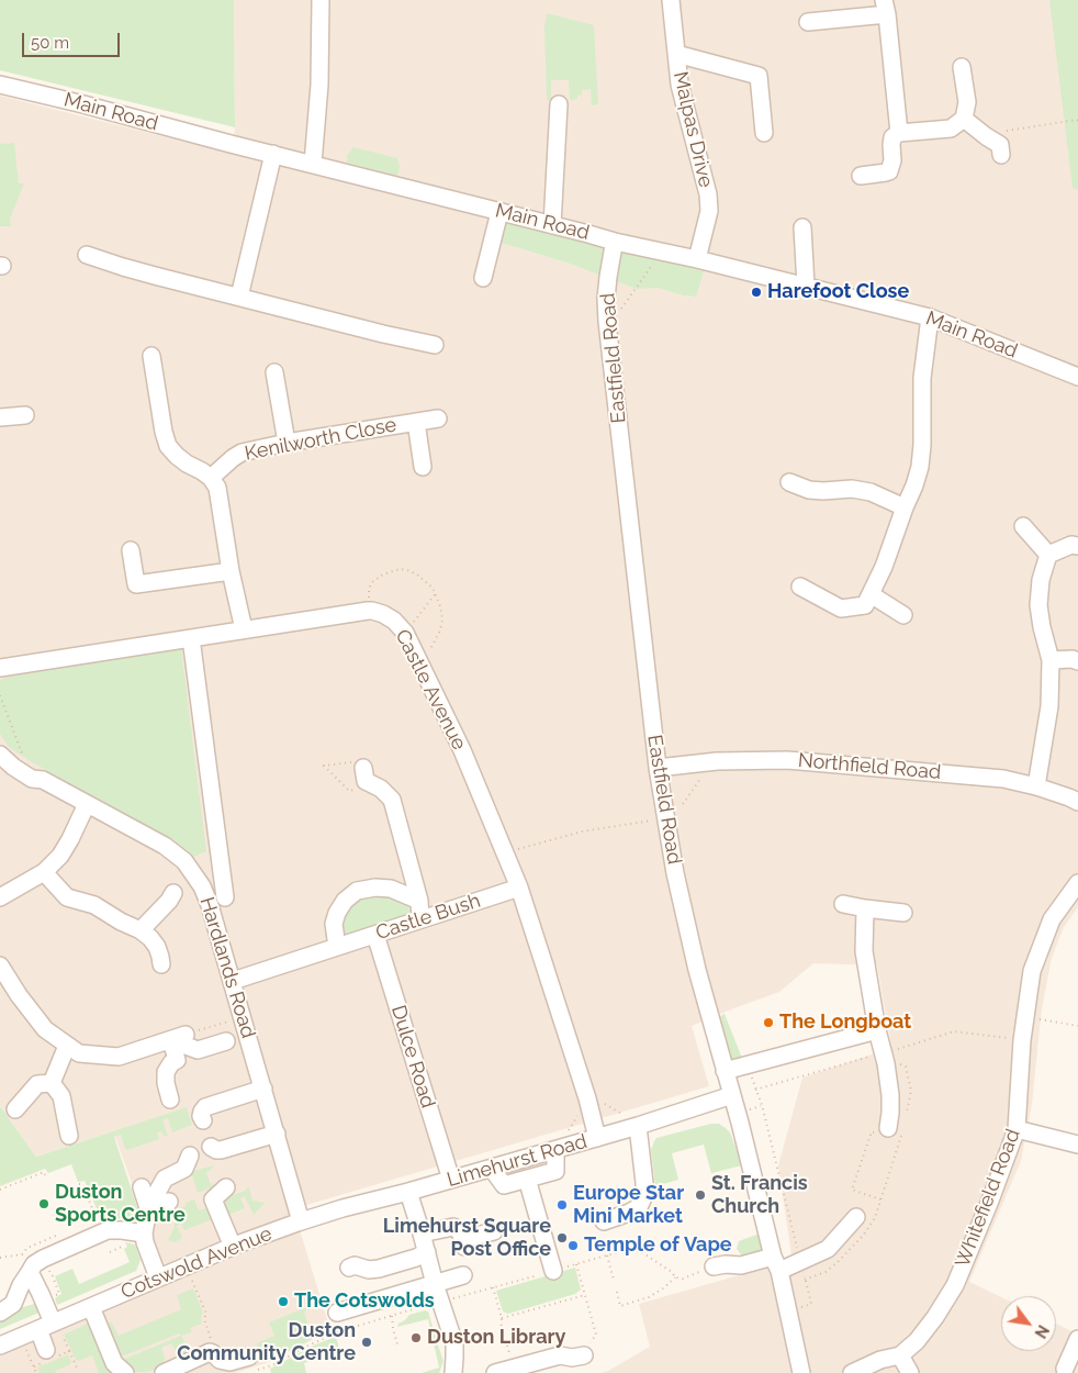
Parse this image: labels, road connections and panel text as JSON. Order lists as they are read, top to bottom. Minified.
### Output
{"streets":{"street":["Main Road","Malpas Drive","Eastfield Road","Kenilworth Close","Castle Avenue","Northfield Road","Castle Bush","Hardlands Road","Dulce Road","Limehurst Road","Whitefield Road","Cotswold Avenue"]},"crossings":[["Main Road","Malpas Drive"],["Main Road","Eastfield Road"],["Eastfield Road","Northfield Road"],["Eastfield Road","Limehurst Road"],["Castle Avenue","Castle Bush"],["Castle Avenue","Hardlands Road"],["Castle Avenue","Limehurst Road"],["Castle Bush","Hardlands Road"],["Castle Bush","Dulce Road"],["Hardlands Road","Limehurst Road"],["Hardlands Road","Cotswold Avenue"],["Dulce Road","Limehurst Road"],["Limehurst Road","Cotswold Avenue"]],"places":["Harefoot Close","The Longboat","St. Francis Church","Duston Sports Centre","Europe Star Mini Market","Limehurst Square Post Office","Temple of Vape","The Cotswolds","Duston Library","Duston Community Centre"],"scale_bar":"50 m","north":"bottom right"}
